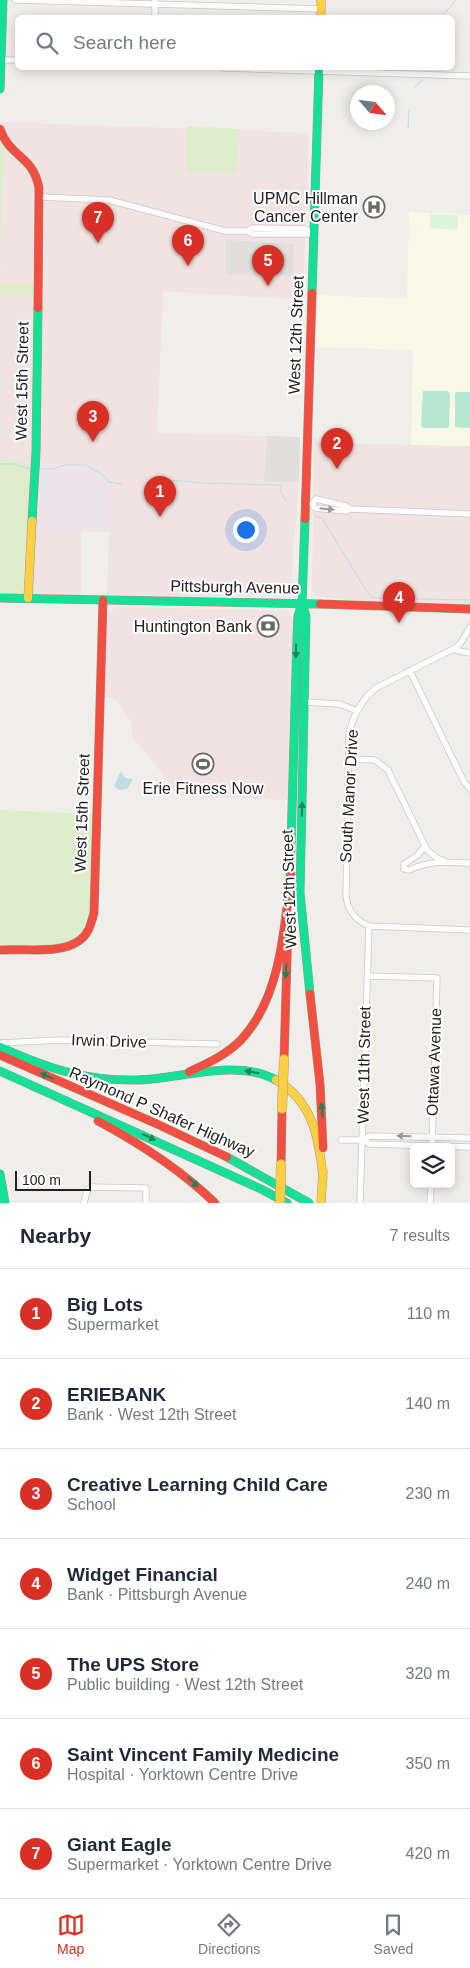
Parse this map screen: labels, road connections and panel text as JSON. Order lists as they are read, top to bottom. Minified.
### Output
{"streets":{"main road":["West 12th Street","West 15th Street","Pittsburgh Avenue","Raymond P Shafer Highway"],"street":["South Manor Drive","Irwin Drive","Ottawa Avenue","West 11th Street"]},"crossings":[["West 12th Street","Pittsburgh Avenue"],["West 15th Street","Pittsburgh Avenue"],["South Manor Drive","West 11th Street"],["Ottawa Avenue","West 11th Street"]],"places":{"hospital":["UPMC Hillman Cancer Center"],"bank":["Huntington Bank"],"sports":["Erie Fitness Now"]},"scale_bar":"100 m","north":"bottom right","page":{"search":"Search here","pins":["7","6","5","3","2","1","4"],"scale":"100 m","heading":["Nearby","7 results"],"list":[{"mark":"1","name":"Big Lots","note":"Supermarket","value":"110 m"},{"mark":"2","name":"ERIEBANK","note":"Bank · West 12th Street","value":"140 m"},{"mark":"3","name":"Creative Learning Child Care","note":"School","value":"230 m"},{"mark":"4","name":"Widget Financial","note":"Bank · Pittsburgh Avenue","value":"240 m"},{"mark":"5","name":"The UPS Store","note":"Public building · West 12th Street","value":"320 m"},{"mark":"6","name":"Saint Vincent Family Medicine","note":"Hospital · Yorktown Centre Drive","value":"350 m"},{"mark":"7","name":"Giant Eagle","note":"Supermarket · Yorktown Centre Drive","value":"420 m"}],"nav":["Map","Directions","Saved"]}}
